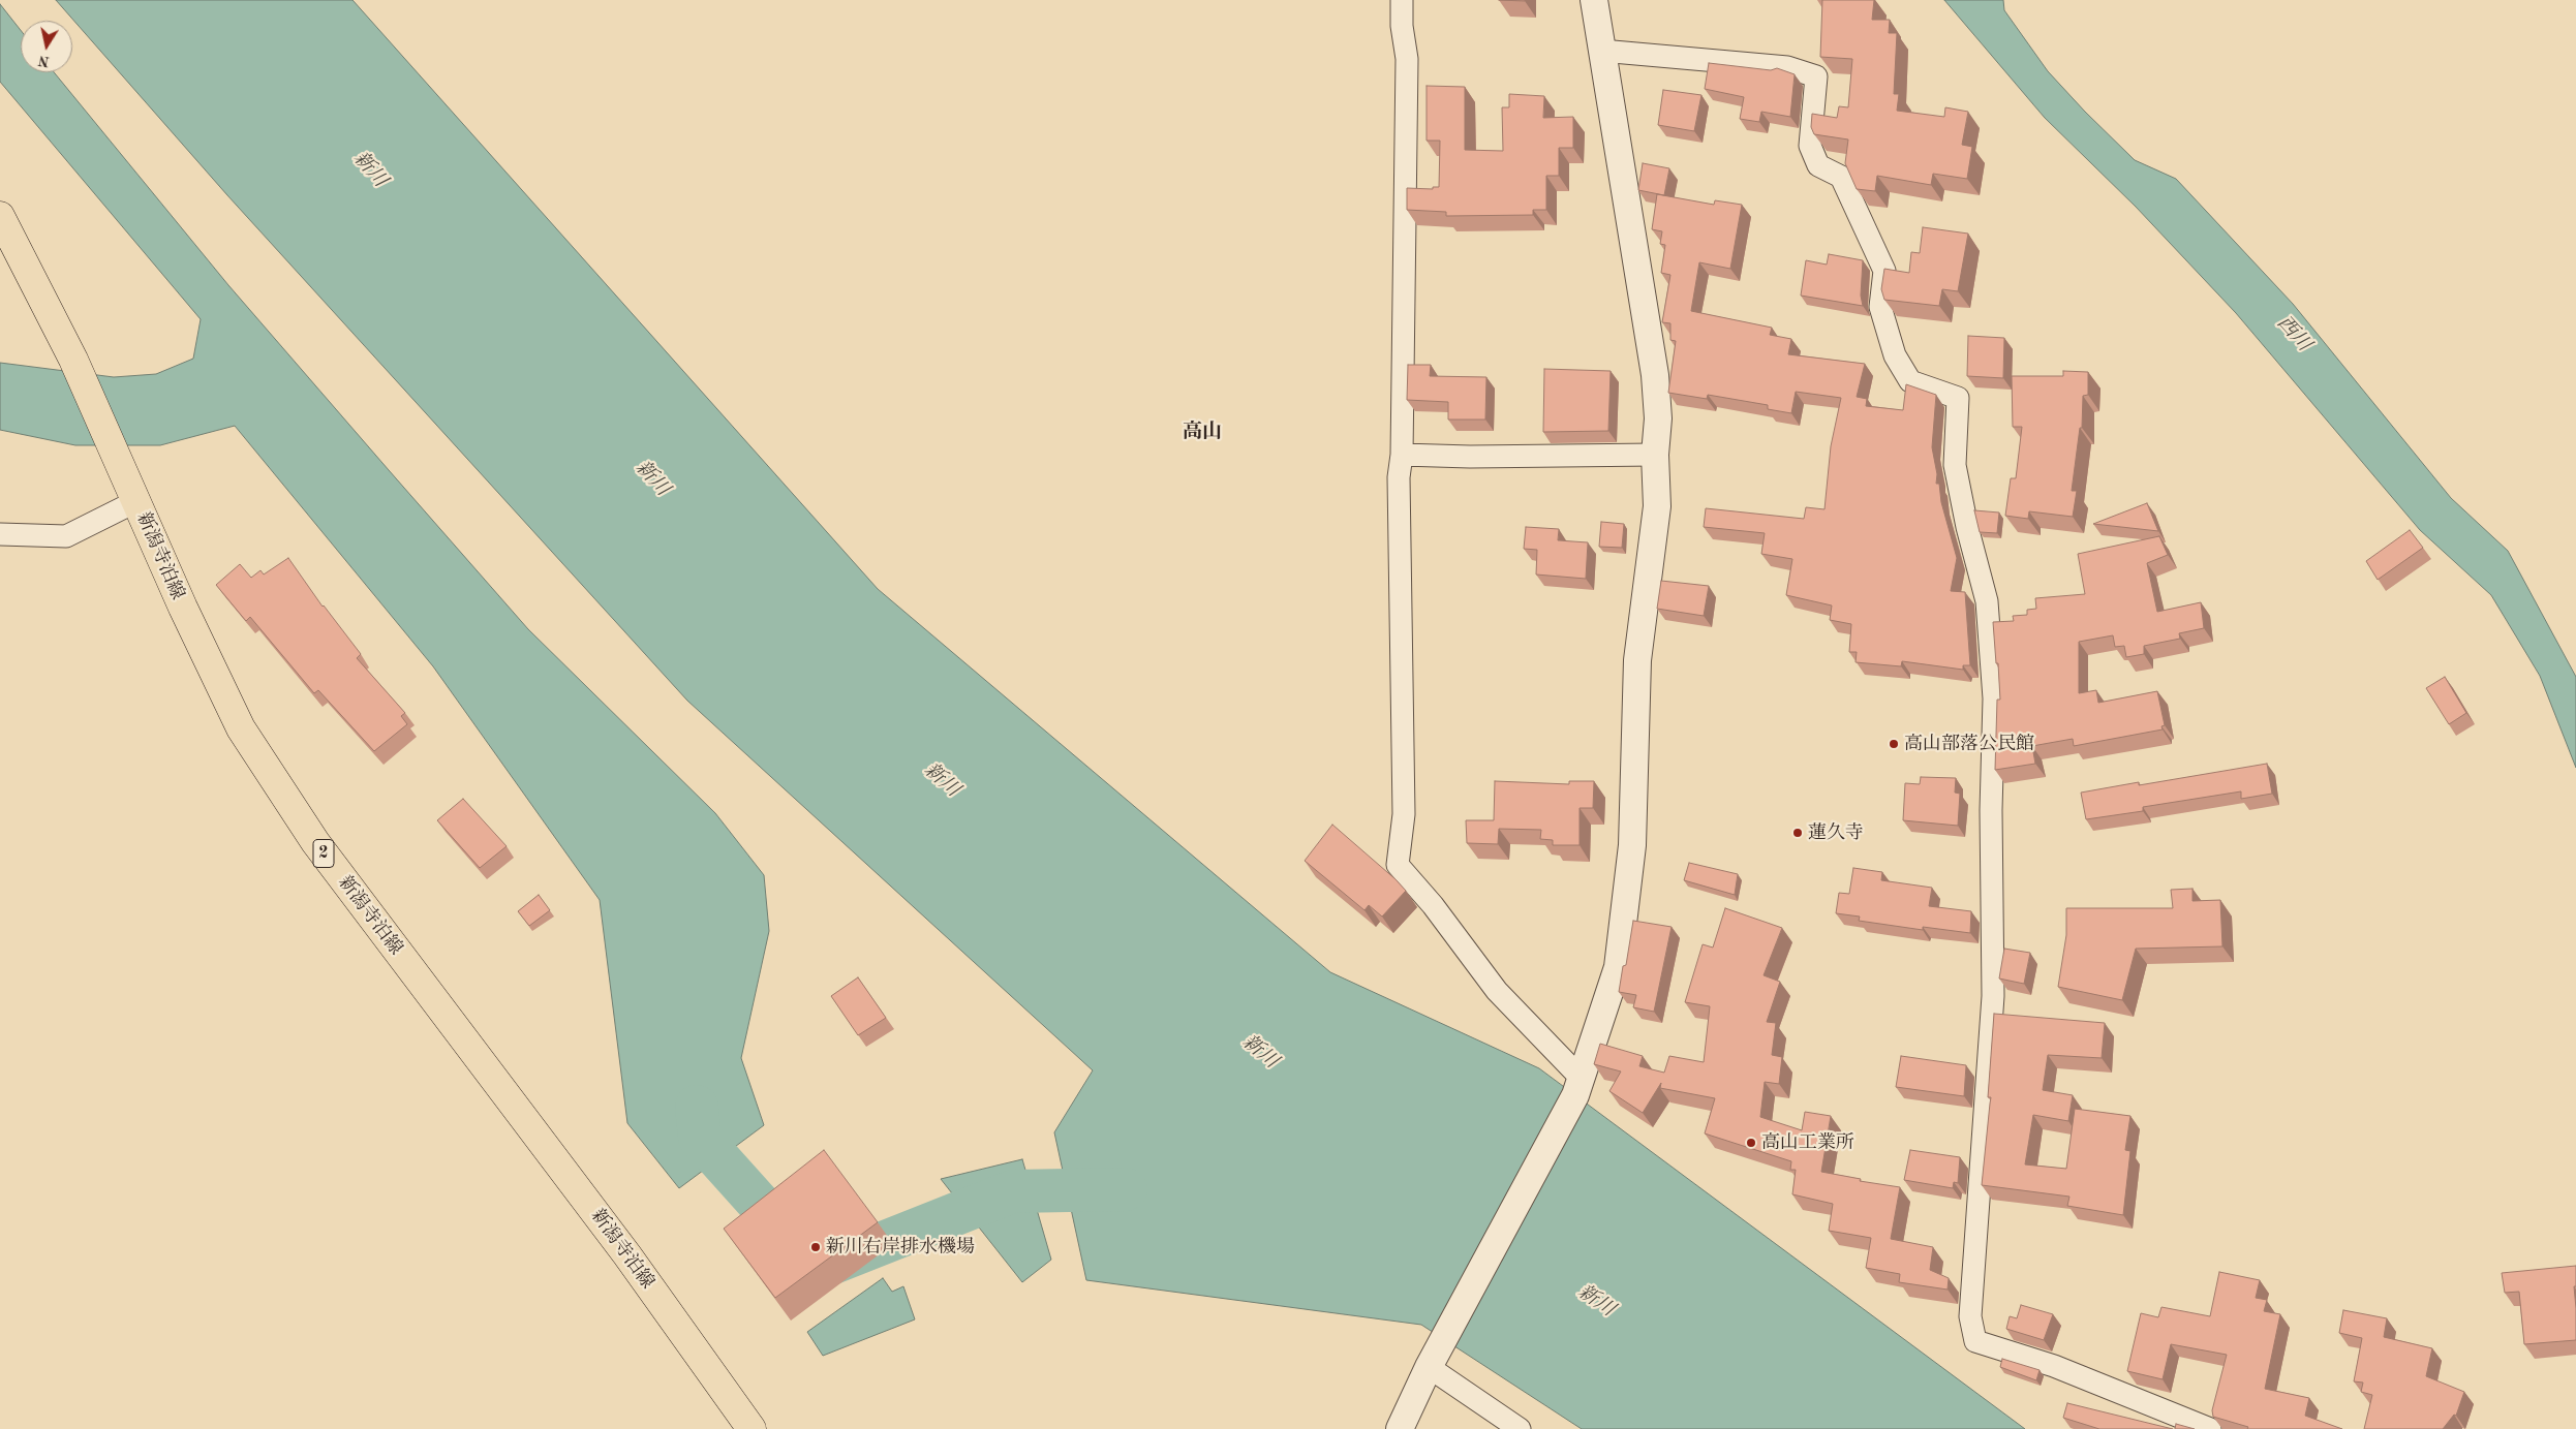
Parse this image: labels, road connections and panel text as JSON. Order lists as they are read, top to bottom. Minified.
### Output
{"streets":{"main road":["新潟寺泊線","2"]},"districts":["高山"],"water":["新川","西川"],"places":["高山部落公民館","蓮久寺","高山工業所","新川右岸排水機場"],"north":"bottom"}
